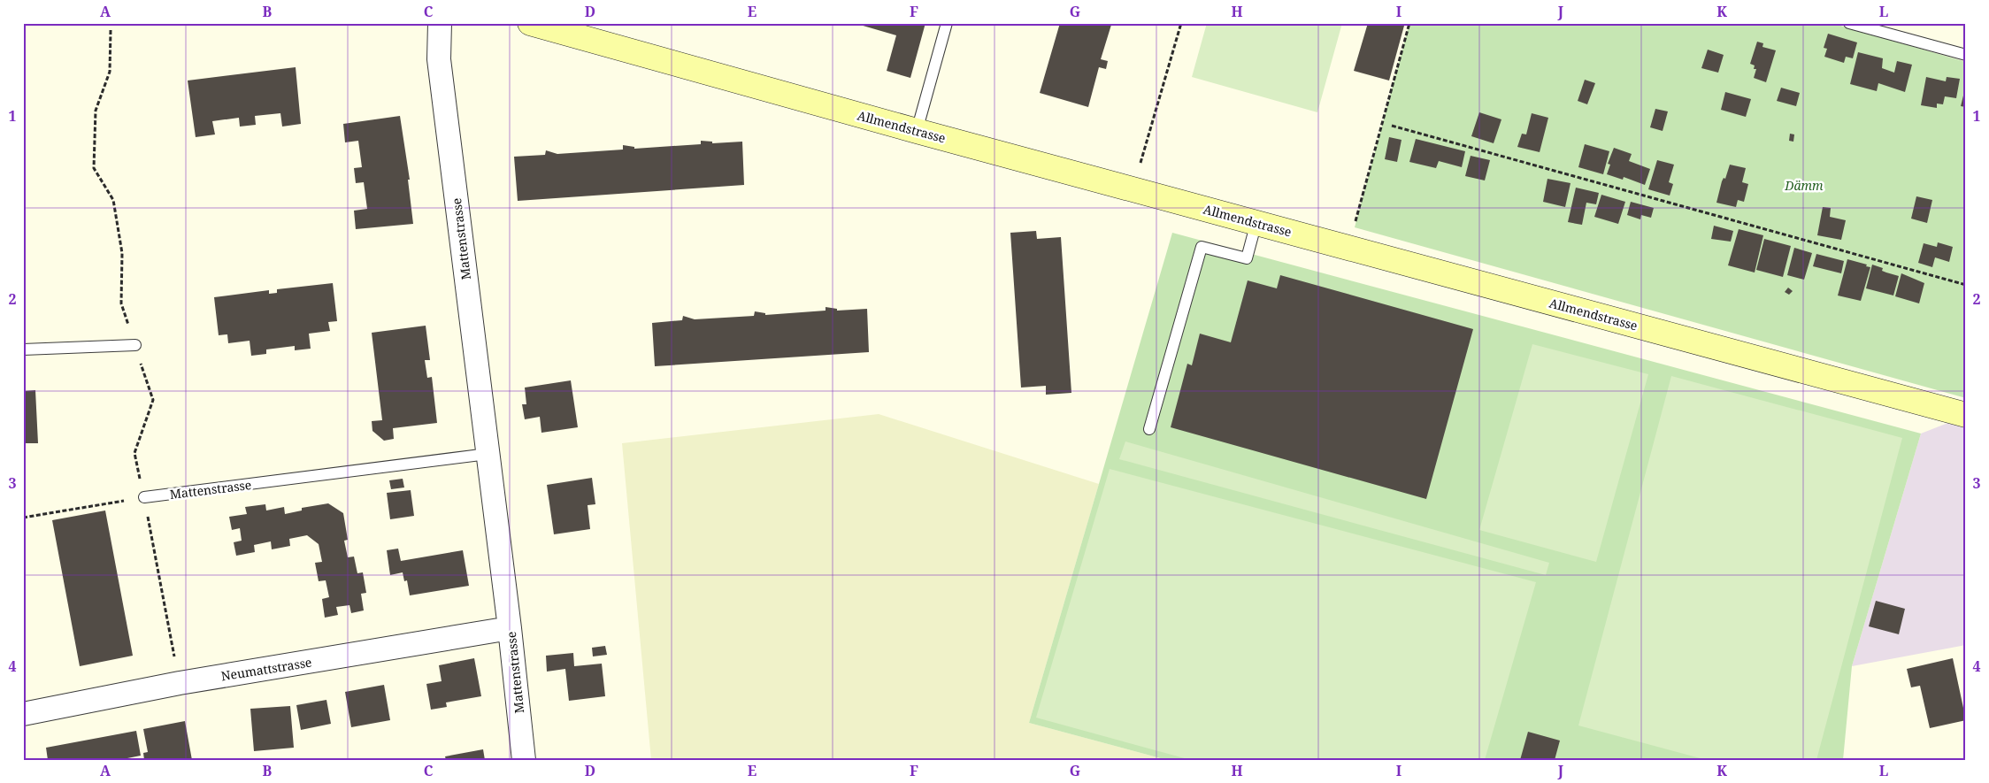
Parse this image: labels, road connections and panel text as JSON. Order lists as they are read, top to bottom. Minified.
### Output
{"streets":{"main road":["Allmendstrasse"],"street":["Mattenstrasse","Neumattstrasse"]},"crossings":[["Mattenstrasse","Neumattstrasse"]],"parks":["Dämm"],"grid":{"columns":["A","B","C","D","E","F","G","H","I","J","K","L"],"rows":["1","2","3","4"]}}
